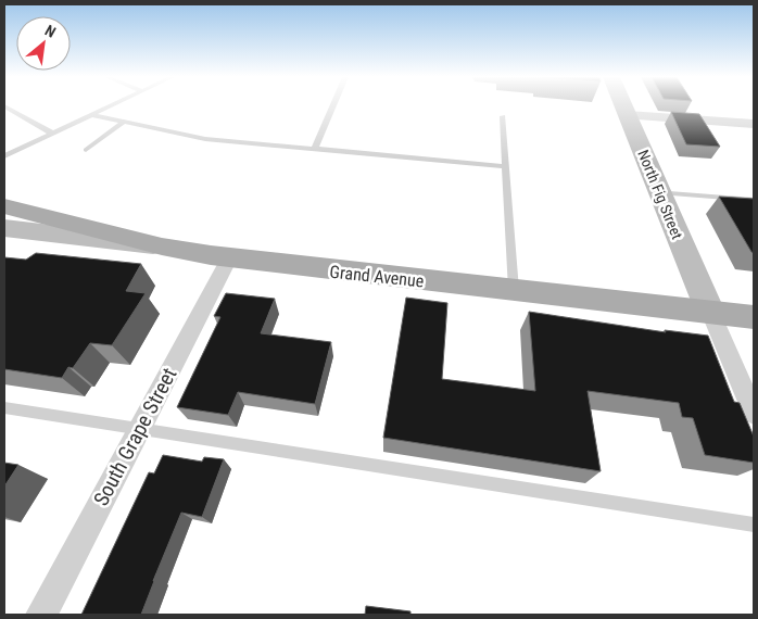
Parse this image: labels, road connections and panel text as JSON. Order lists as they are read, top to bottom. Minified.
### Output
{"streets":{"main road":["Grand Avenue"],"street":["North Fig Street","South Grape Street"]},"crossings":[["North Fig Street","Grand Avenue"],["Grand Avenue","South Grape Street"]],"north":"top right"}
